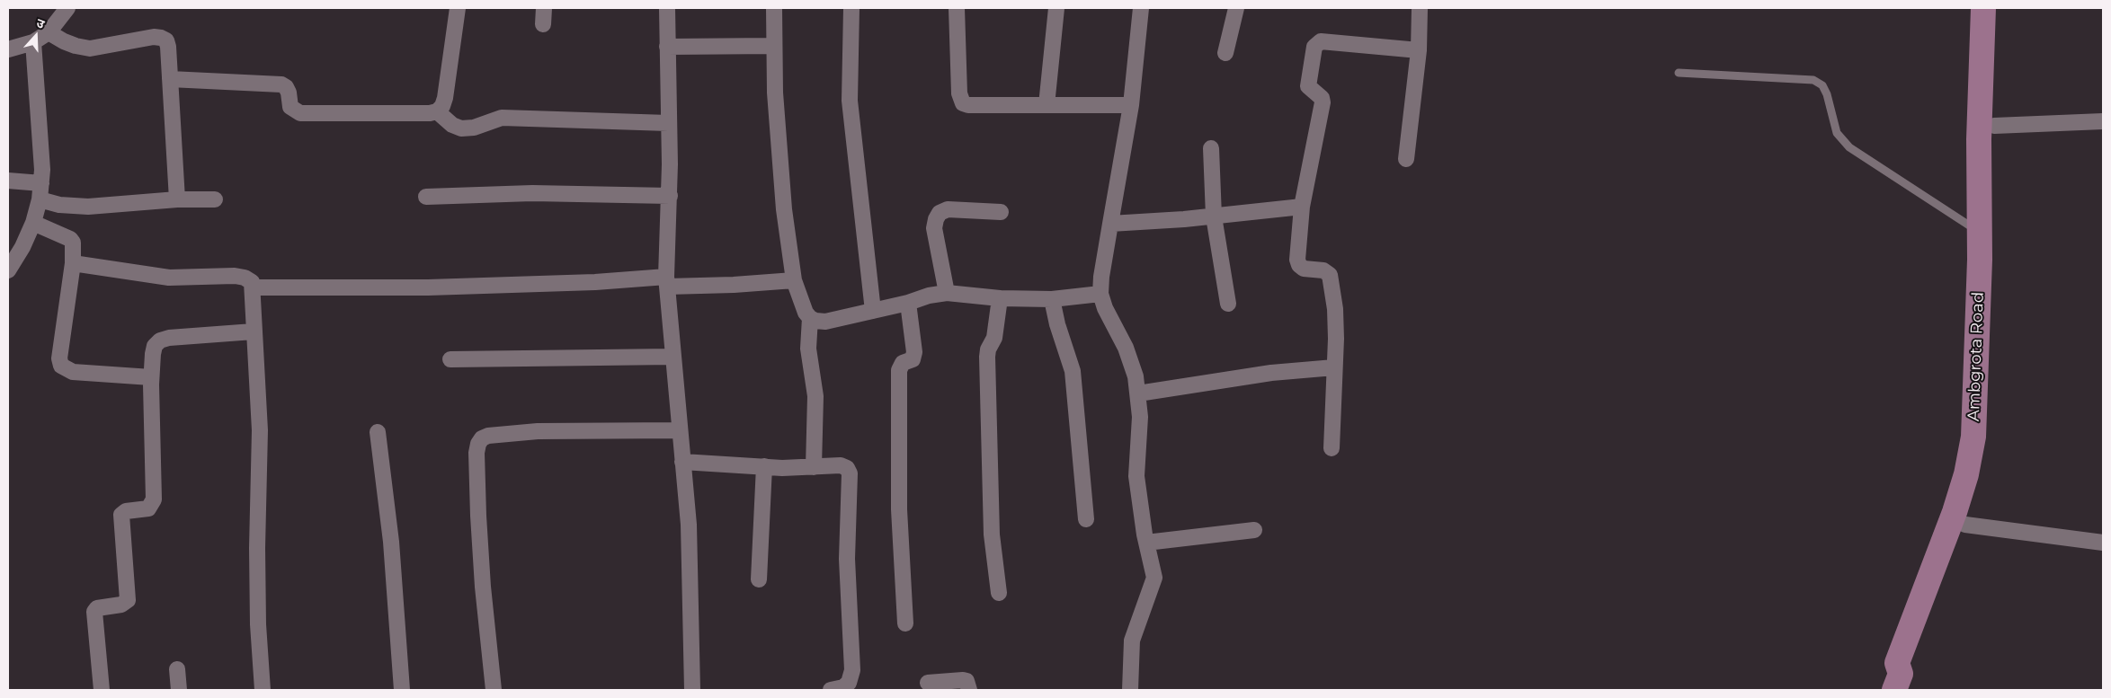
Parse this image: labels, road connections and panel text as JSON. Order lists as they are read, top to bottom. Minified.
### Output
{"streets":{"main road":["Ambgrota Road"]},"north":"top"}
